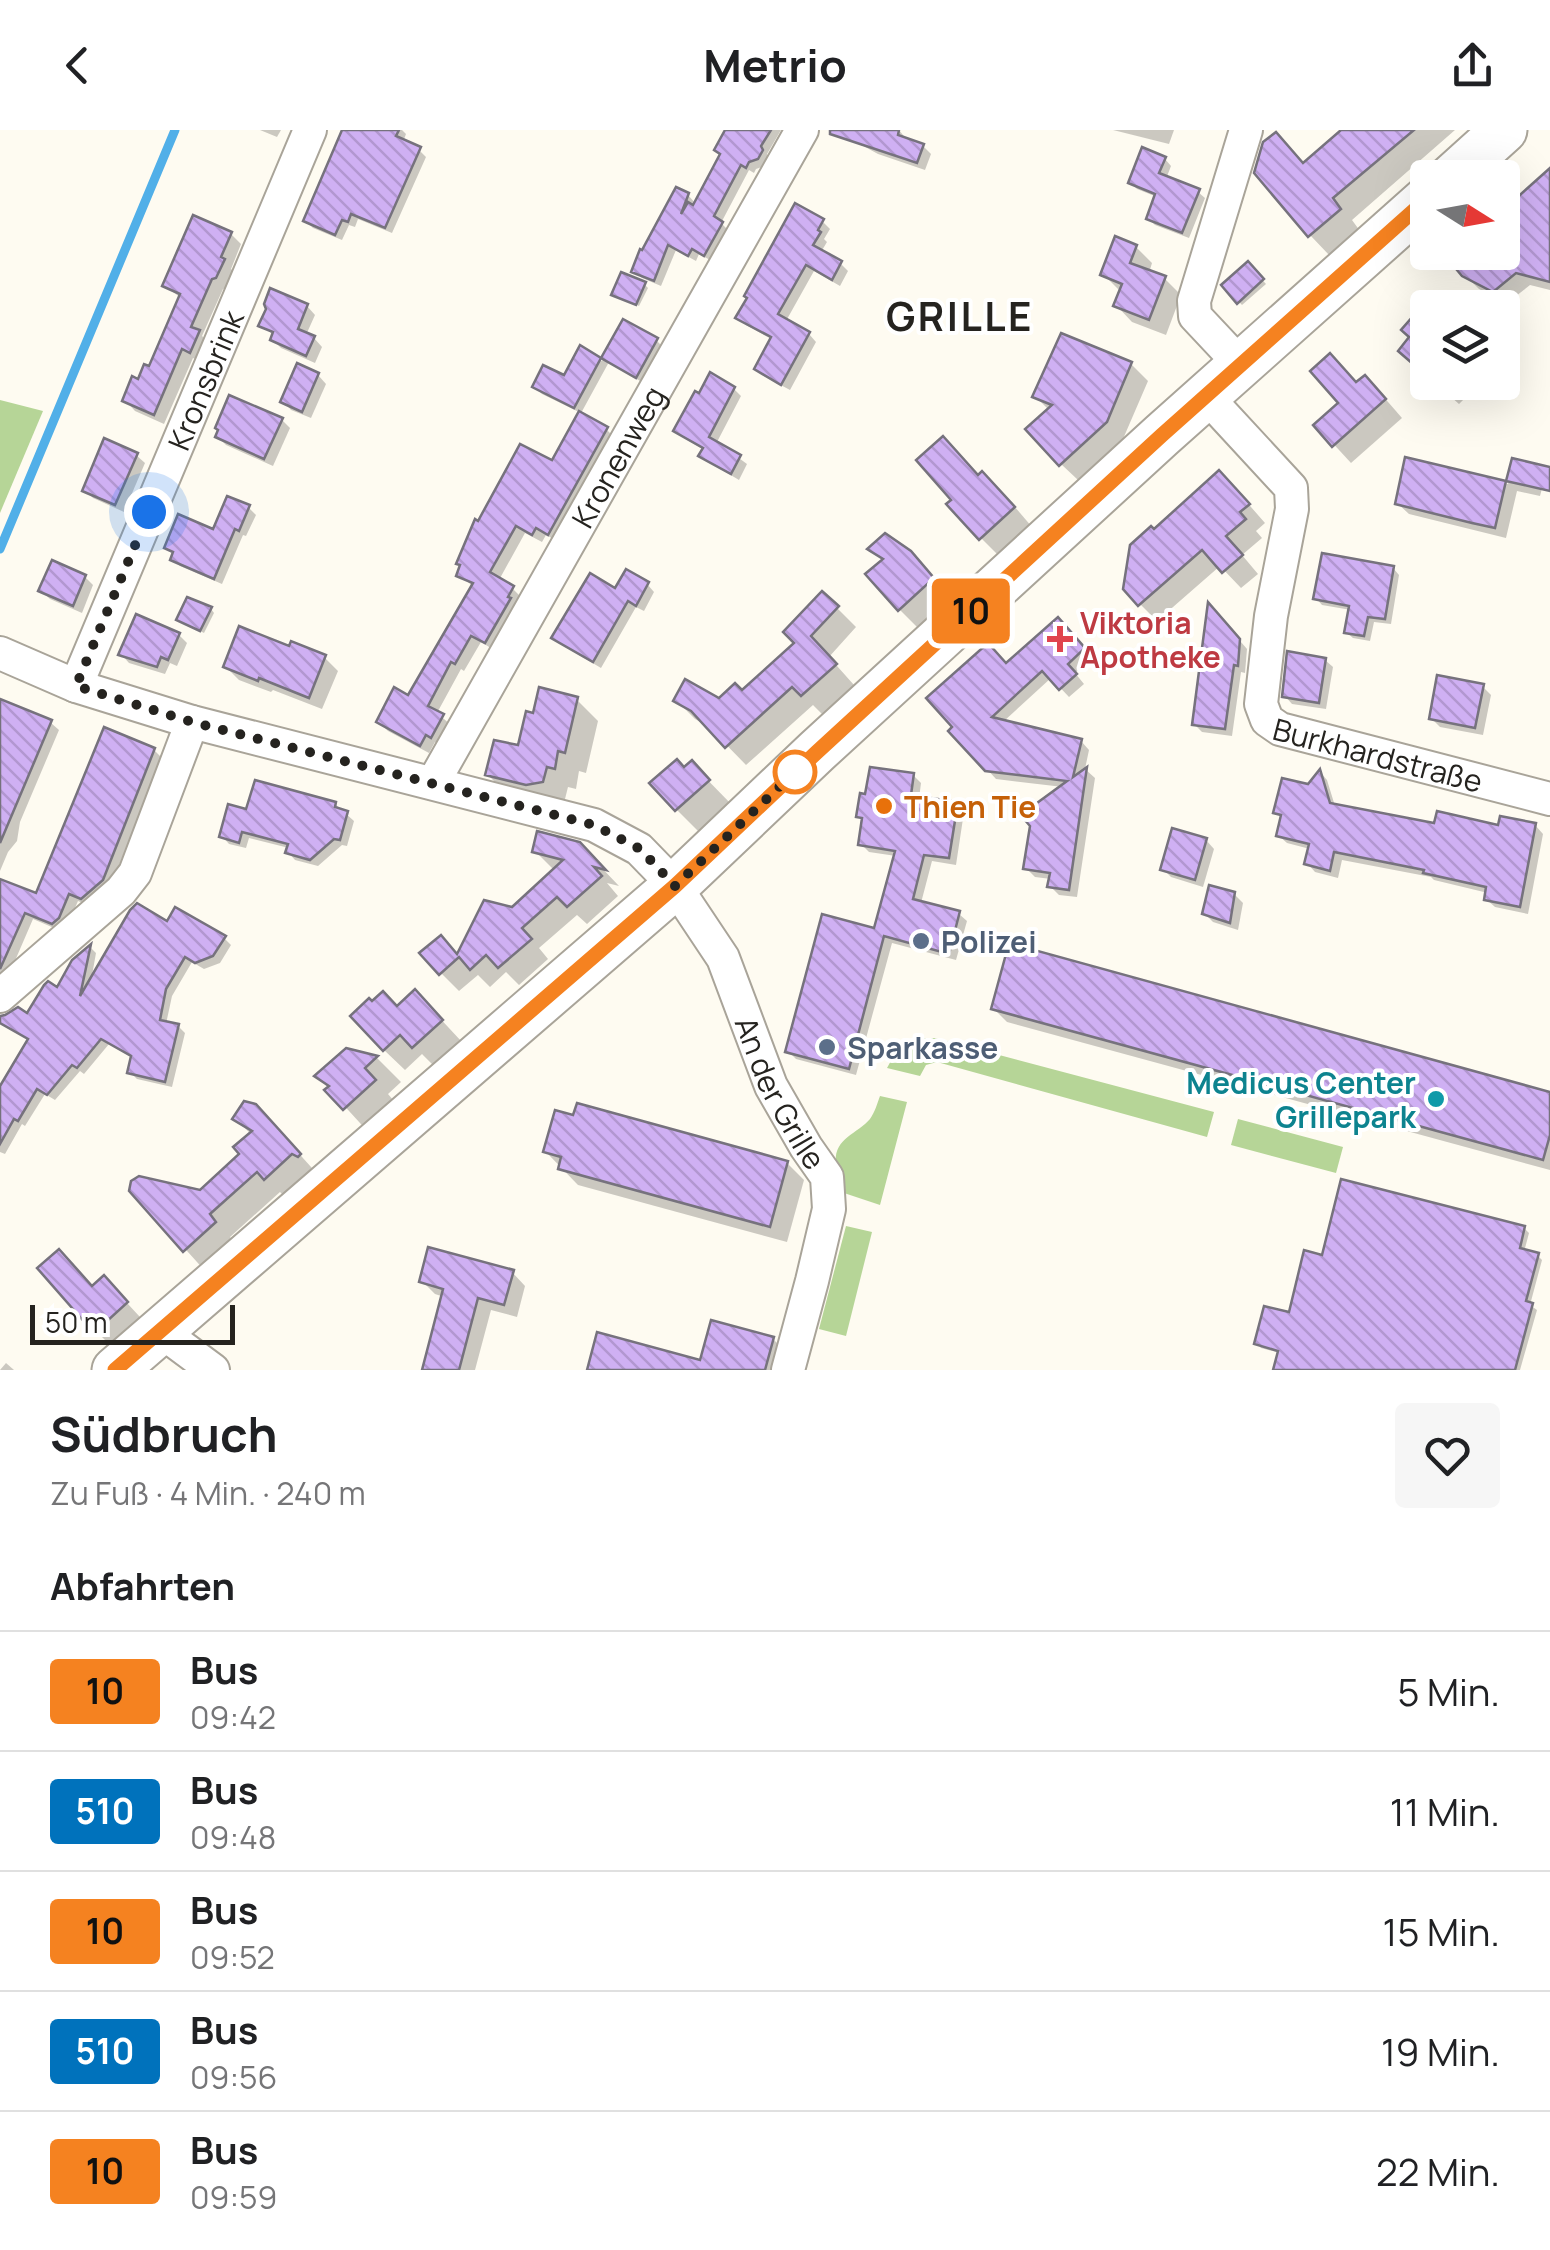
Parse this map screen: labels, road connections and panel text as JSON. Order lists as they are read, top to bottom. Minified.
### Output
{"streets":{"street":["Kronsbrink","Kronenweg","Burkhardstraße","An der Grille"]},"crossings":[["Kronsbrink","An der Grille"],["Kronenweg","An der Grille"]],"districts":["GRILLE"],"places":{"health":["Viktoria Apotheke"],"other":["Thien Tie","Polizei","Sparkasse","Medicus Center Grillepark"]},"lines":["bus line 10"],"scale_bar":"50 m","north":"right","page":{"header":"Metrio","on_map":"10","scale":"50 m","heading":[["Südbruch","Zu Fuß · 4 Min. · 240 m"],"Abfahrten"],"list":[{"mark":"10","name":"Bus","note":"09:42","value":"5 Min."},{"mark":"510","name":"Bus","note":"09:48","value":"11 Min."},{"mark":"10","name":"Bus","note":"09:52","value":"15 Min."},{"mark":"510","name":"Bus","note":"09:56","value":"19 Min."},{"mark":"10","name":"Bus","note":"09:59","value":"22 Min."}]}}
